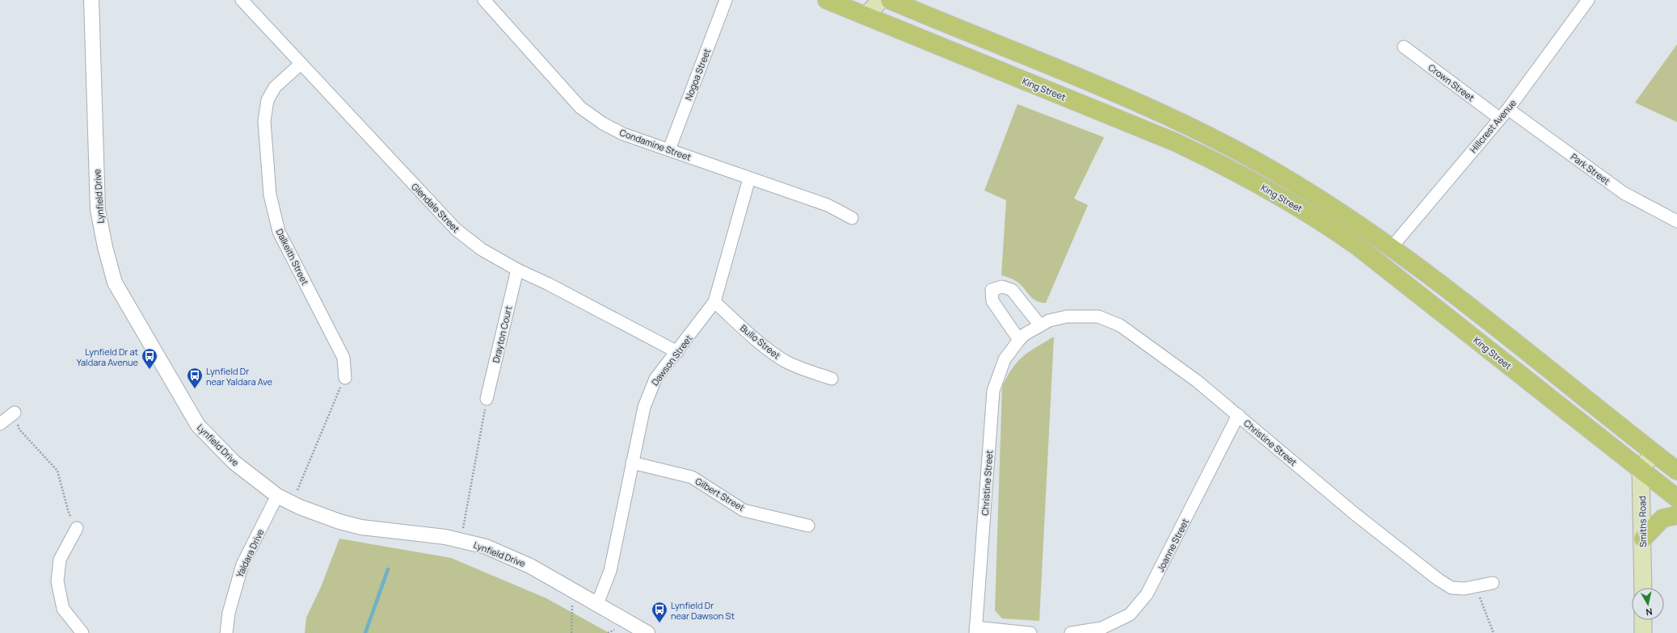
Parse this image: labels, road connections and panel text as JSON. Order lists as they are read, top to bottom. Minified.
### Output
{"streets":{"main road":["King Street","Smiths Road"],"street":["Nogoa Street","Crown Street","Hillcrest Avenue","Condamine Street","Park Street","Lynfield Drive","Glendale Street","Dalkeith Street","Drayton Court","Bullo Street","Dawson Street","Christine Street","Gilbert Street","Joanne Street","Yaldara Drive"]},"crossings":[["Nogoa Street","Condamine Street"],["Crown Street","Hillcrest Avenue"],["King Street","Hillcrest Avenue"],["King Street","Smiths Road"],["Hillcrest Avenue","Park Street"],["Condamine Street","Dawson Street"],["Lynfield Drive","Dawson Street"],["Lynfield Drive","Yaldara Drive"],["Glendale Street","Dalkeith Street"],["Glendale Street","Drayton Court"],["Glendale Street","Dawson Street"],["Bullo Street","Dawson Street"],["Dawson Street","Gilbert Street"],["Christine Street","Joanne Street"]],"places":{"bus stop":["Lynfield Dr at Yaldara Avenue","Lynfield Dr near Yaldara Ave","Lynfield Dr near Dawson St"]},"north":"bottom"}
